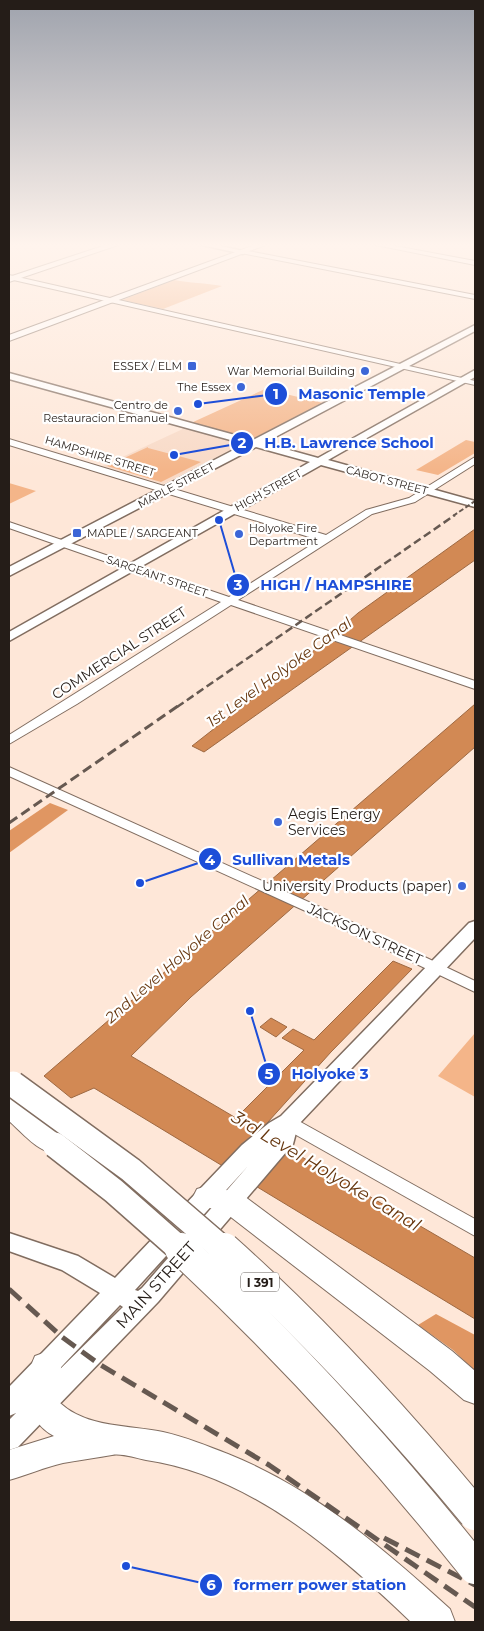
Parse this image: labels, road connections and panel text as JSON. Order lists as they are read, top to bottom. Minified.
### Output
{"streets":{"highway":["I 391"],"main road":["CABOT STREET","MAPLE STREET","HIGH STREET","MAIN STREET"],"street":["HAMPSHIRE STREET","SARGEANT STREET","COMMERCIAL STREET","JACKSON STREET"]},"crossings":[["HAMPSHIRE STREET","MAPLE STREET"],["HAMPSHIRE STREET","HIGH STREET"],["HAMPSHIRE STREET","COMMERCIAL STREET"],["CABOT STREET","MAPLE STREET"],["CABOT STREET","HIGH STREET"],["CABOT STREET","COMMERCIAL STREET"],["MAPLE STREET","SARGEANT STREET"],["HIGH STREET","SARGEANT STREET"],["SARGEANT STREET","COMMERCIAL STREET"],["JACKSON STREET","MAIN STREET"]],"water":["1st Level Holyoke Canal","2nd Level Holyoke Canal","3rd Level Holyoke Canal"],"places":{"transit":["ESSEX / ELM","MAPLE / SARGEANT"],"other":["War Memorial Building","The Essex","Masonic Temple","Centro de Restauracion Emanuel","H.B. Lawrence School","HIGH / HAMPSHIRE","Holyoke Fire Department","Aegis Energy Services","Sullivan Metals","University Products (paper)","Holyoke 3","formerr power station"]}}
